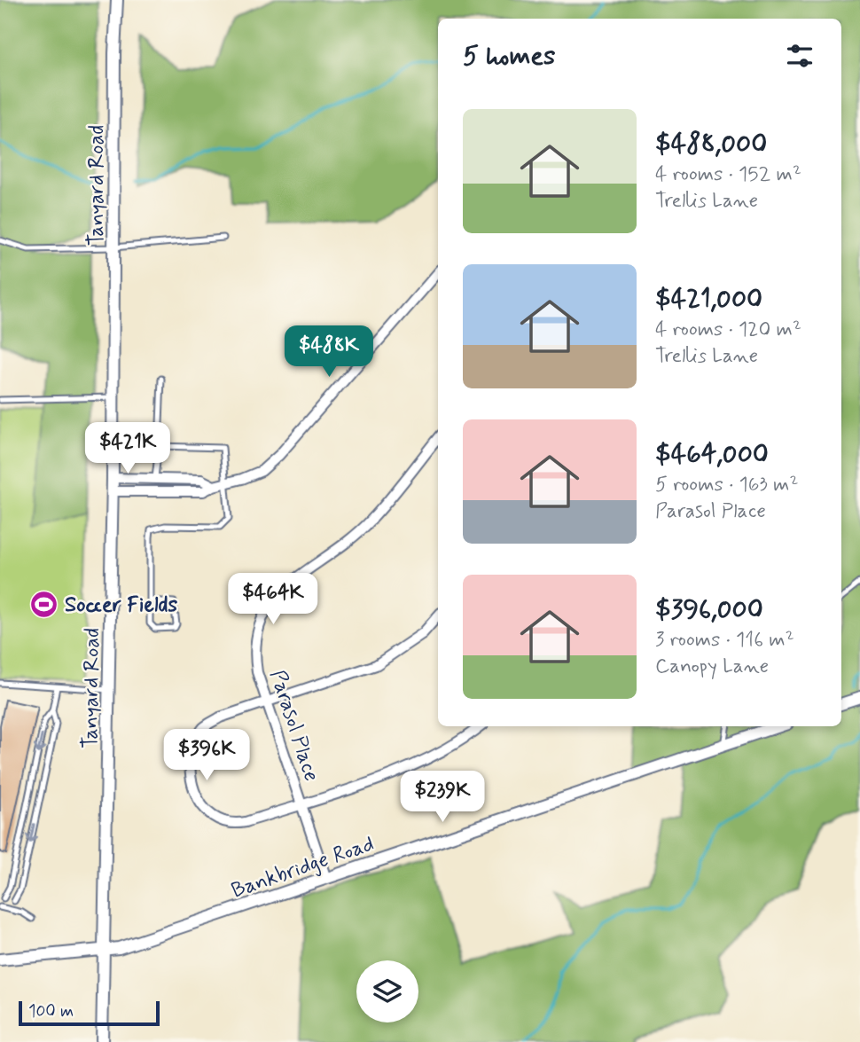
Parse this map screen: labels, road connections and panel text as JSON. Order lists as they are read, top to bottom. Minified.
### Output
{"streets":{"street":["Tanyard Road","Parasol Place","Bankbridge Road"]},"crossings":[["Tanyard Road","Bankbridge Road"],["Parasol Place","Bankbridge Road"]],"places":{"sports":["Soccer Fields"]},"scale_bar":"100 m","page":{"heading":"5 homes","list":[{"name":"$488,000","note":"4 rooms · 152 m² · Trellis Lane"},{"name":"$421,000","note":"4 rooms · 120 m² · Trellis Lane"},{"name":"$464,000","note":"5 rooms · 163 m² · Parasol Place"},{"name":"$396,000","note":"3 rooms · 116 m² · Canopy Lane"}],"price":["$488K","$421K","$464K","$396K","$239K"],"scale":"100 m"}}
